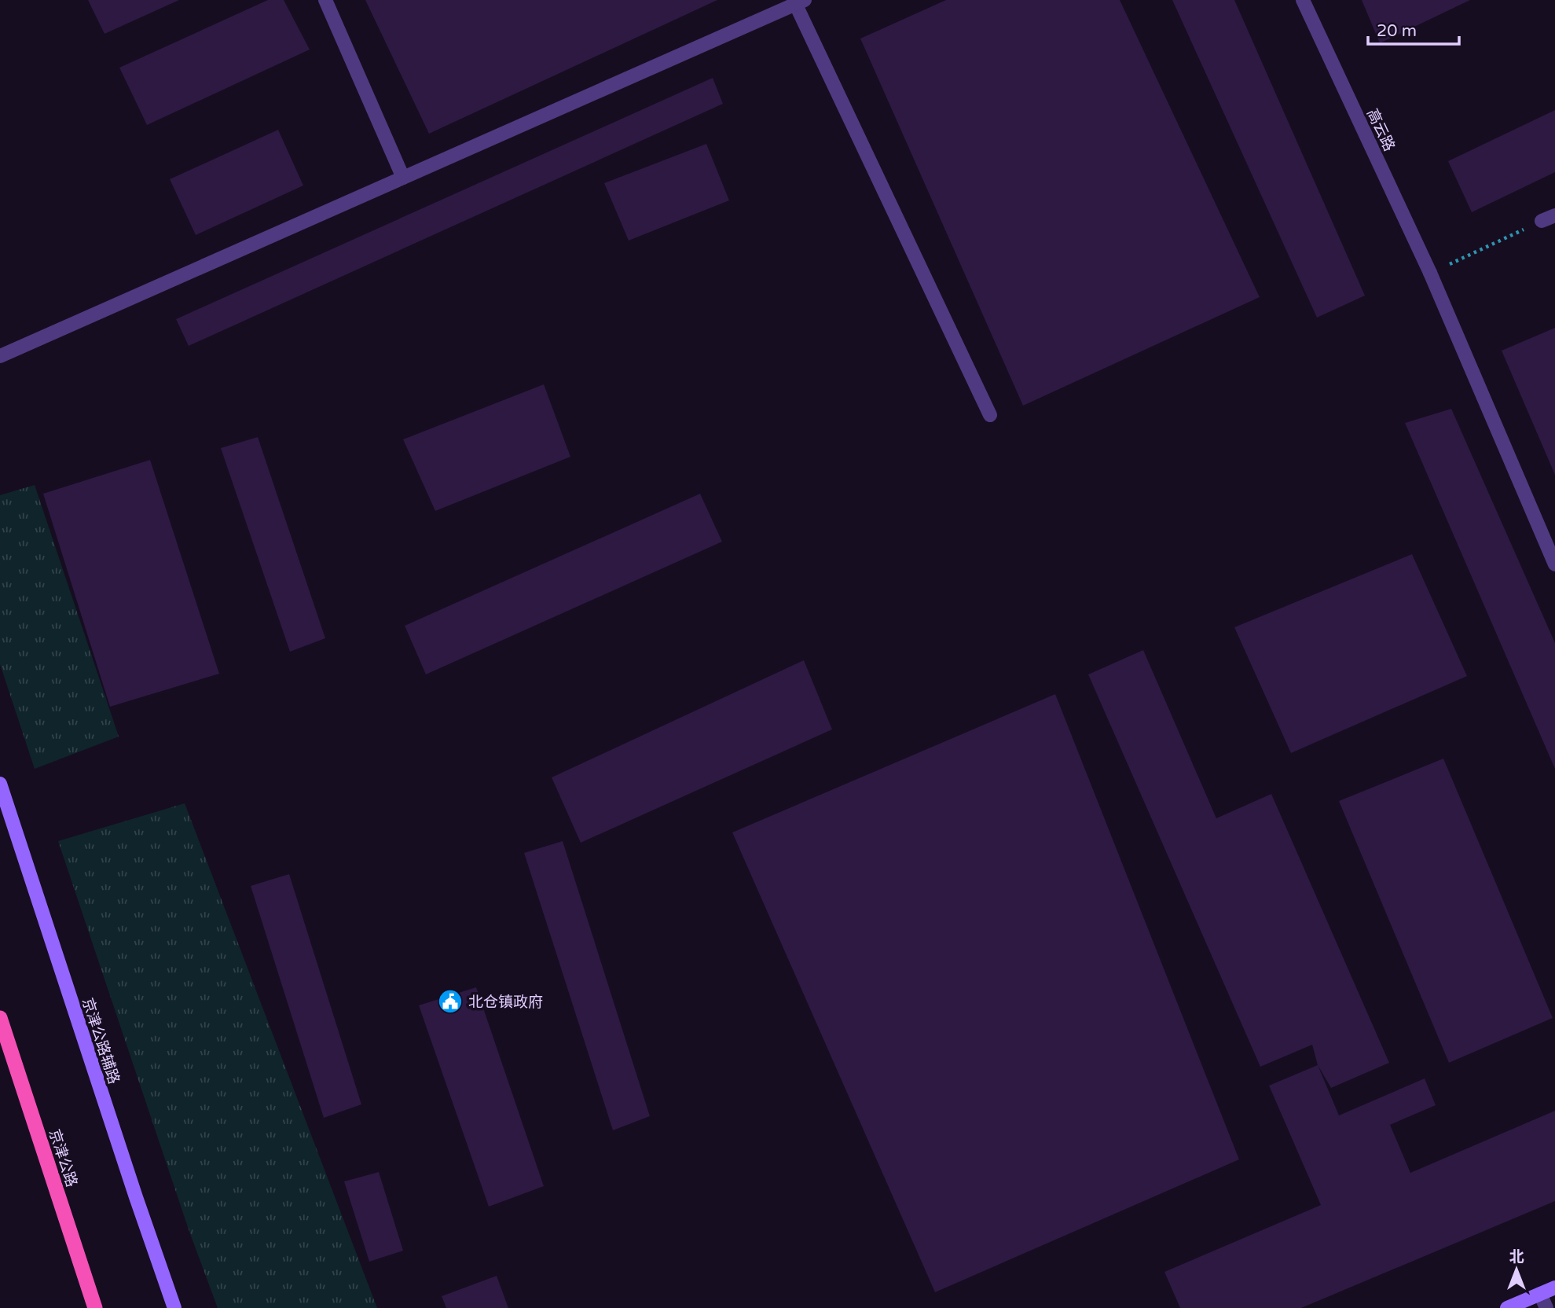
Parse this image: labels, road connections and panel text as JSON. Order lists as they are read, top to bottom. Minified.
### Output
{"streets":{"highway":["京津公路"],"main road":["京津公路辅路"],"street":["高云路"]},"places":{"public building":["北仓镇政府"]},"scale_bar":"20 m","north":"top"}
